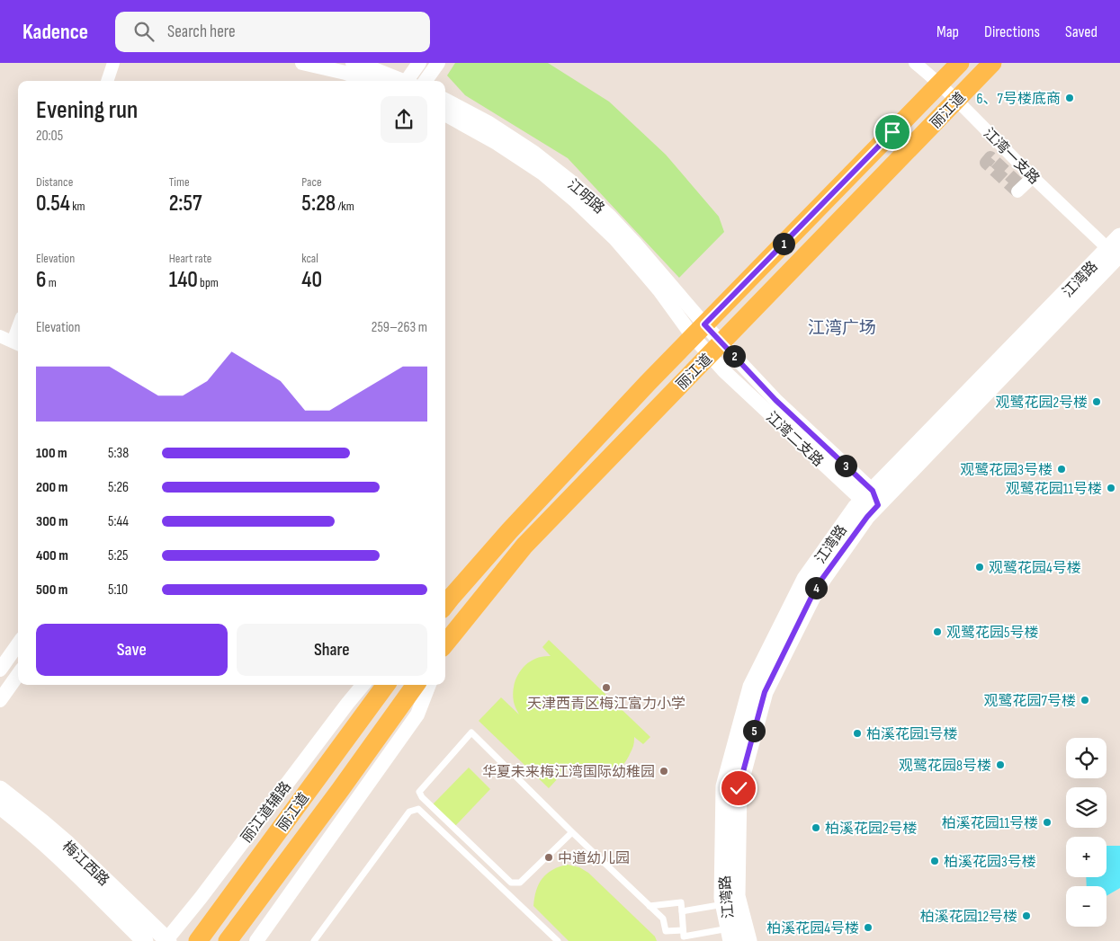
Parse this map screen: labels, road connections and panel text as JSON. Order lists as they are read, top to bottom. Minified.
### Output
{"streets":{"main road":["丽江道","江湾路","梅江西路"],"street":["江湾一支路","江明路","江湾二支路","丽江道辅路"]},"crossings":[["丽江道","江湾一支路"],["丽江道","江明路"],["丽江道","江湾二支路"],["江湾一支路","江湾路"],["江明路","江湾二支路"],["江湾路","江湾二支路"],["丽江道辅路","梅江西路"]],"districts":["江湾广场"],"places":["6、7号楼底商","观鹭花园2号楼","观鹭花园3号楼","观鹭花园11号楼","观鹭花园4号楼","观鹭花园5号楼","天津西青区梅江富力小学","观鹭花园7号楼","柏溪花园1号楼","观鹭花园8号楼","华夏未来梅江湾国际幼稚园","柏溪花园11号楼","柏溪花园2号楼","中道幼儿园","柏溪花园3号楼","柏溪花园12号楼","柏溪花园4号楼"],"page":{"header":"Kadence","search":"Search here","nav":["Map","Directions","Saved"],"heading":["Evening run","20:05"],"stats":[["Distance","0.54 km"],["Time","2:57"],["Pace","5:28 /km"],["Elevation","6 m"],["Heart rate","140 bpm"],["kcal","40"]],"pins":["1","2","3","4","5"],"chart":["Elevation","259–263 m"],"list":[{"name":"100 m","note":"5:38"},{"name":"200 m","note":"5:26"},{"name":"300 m","note":"5:44"},{"name":"400 m","note":"5:25"},{"name":"500 m","note":"5:10"}],"buttons":["Save","Share"],"map_buttons":["+","−"]}}
